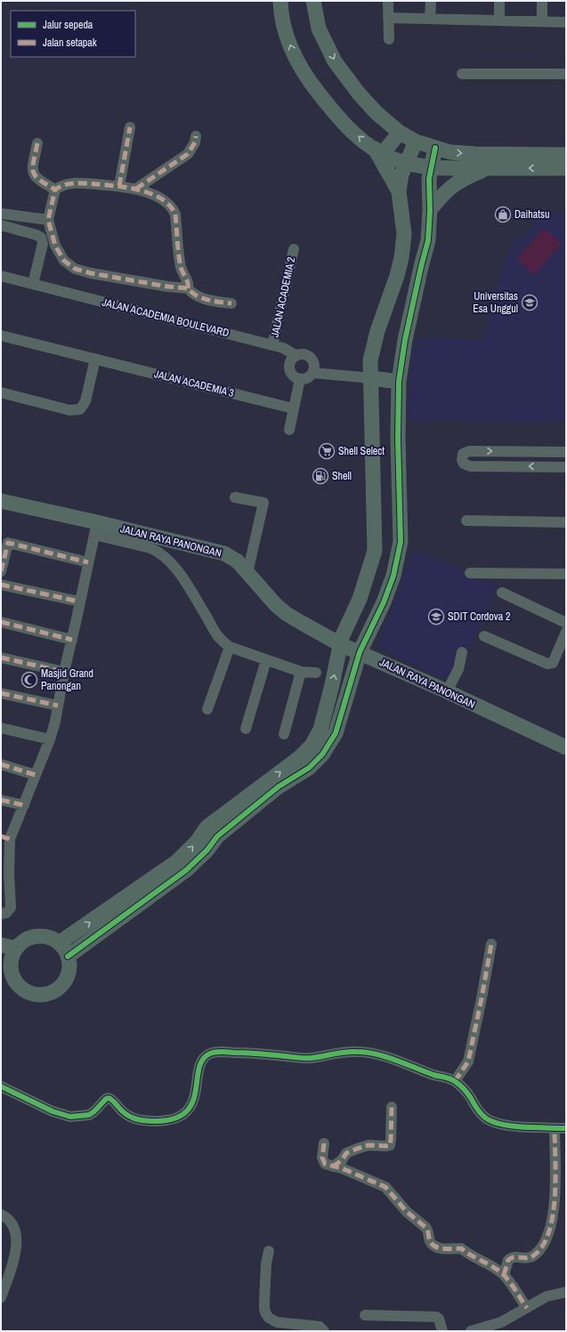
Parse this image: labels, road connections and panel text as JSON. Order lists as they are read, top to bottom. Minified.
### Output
{"streets":{"street":["JALAN ACADEMIA 2","JALAN ACADEMIA BOULEVARD","JALAN ACADEMIA 3","JALAN RAYA PANONGAN"]},"crossings":[["JALAN ACADEMIA 2","JALAN ACADEMIA BOULEVARD"]],"places":{"shop":["Daihatsu"],"school or university":["Universitas Esa Unggul","SDIT Cordova 2"],"supermarket":["Shell Select"],"fuel station":["Shell"],"mosque":["Masjid Grand Panongan"]},"legend":["Jalur sepeda","Jalan setapak"]}
